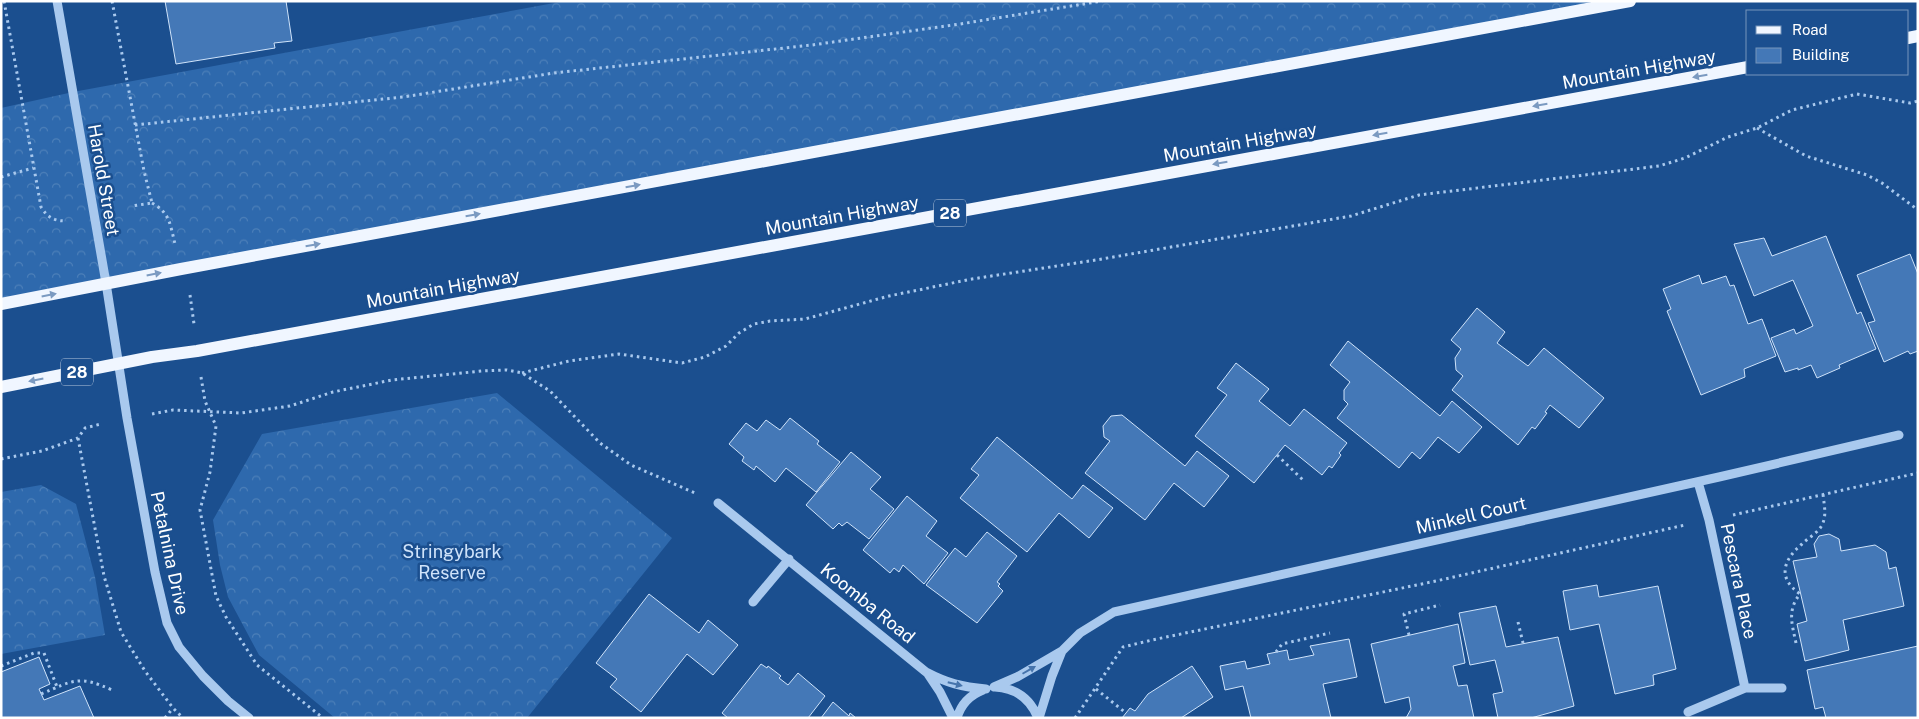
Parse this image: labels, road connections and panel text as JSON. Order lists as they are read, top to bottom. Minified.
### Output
{"streets":{"main road":["Mountain Highway","28"],"street":["Harold Street","Minkell Court","Petalnina Drive","Pescara Place","Koomba Road"]},"crossings":[["Mountain Highway","Harold Street"],["Mountain Highway","Petalnina Drive"],["Harold Street","Petalnina Drive"],["Minkell Court","Pescara Place"],["Minkell Court","Koomba Road"]],"parks":["Stringybark Reserve"],"legend":["Road","Building"]}
